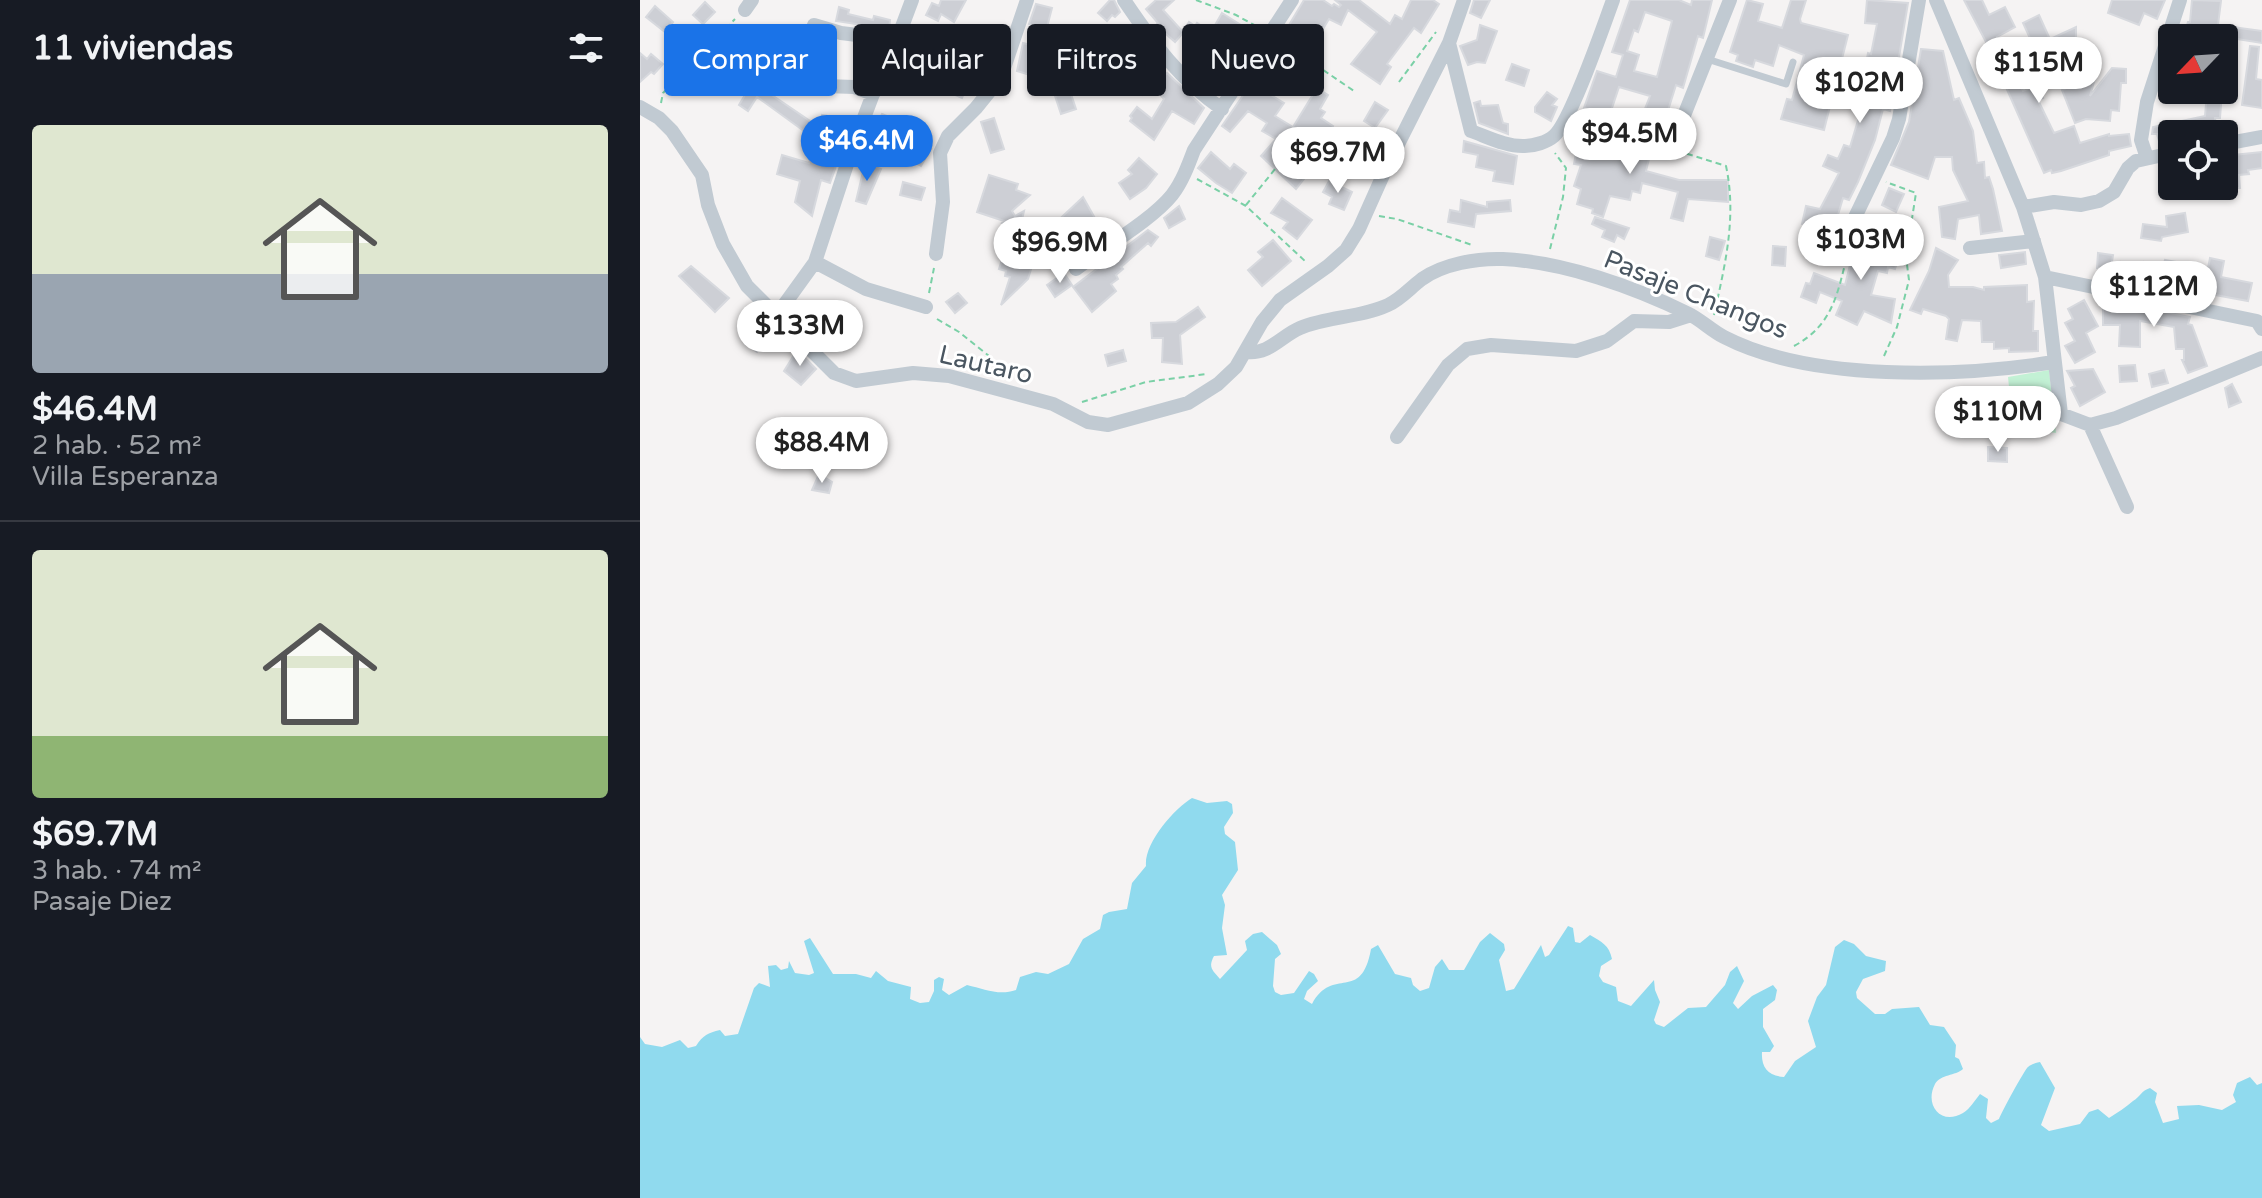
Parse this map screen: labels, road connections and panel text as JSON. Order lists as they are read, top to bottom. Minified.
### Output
{"streets":{"street":["Pasaje Changos","Lautaro"]},"crossings":[["Pasaje Changos","Lautaro"]],"north":"bottom left","page":{"heading":"11 viviendas","chip":["Comprar","Alquilar","Filtros","Nuevo"],"price":["$115M","$102M","$94.5M","$46.4M","$69.7M","$103M","$96.9M","$112M","$133M","$110M","$88.4M"],"list":[{"name":"$46.4M","note":"2 hab. · 52 m² · Villa Esperanza"},{"name":"$69.7M","note":"3 hab. · 74 m² · Pasaje Diez"}]}}
